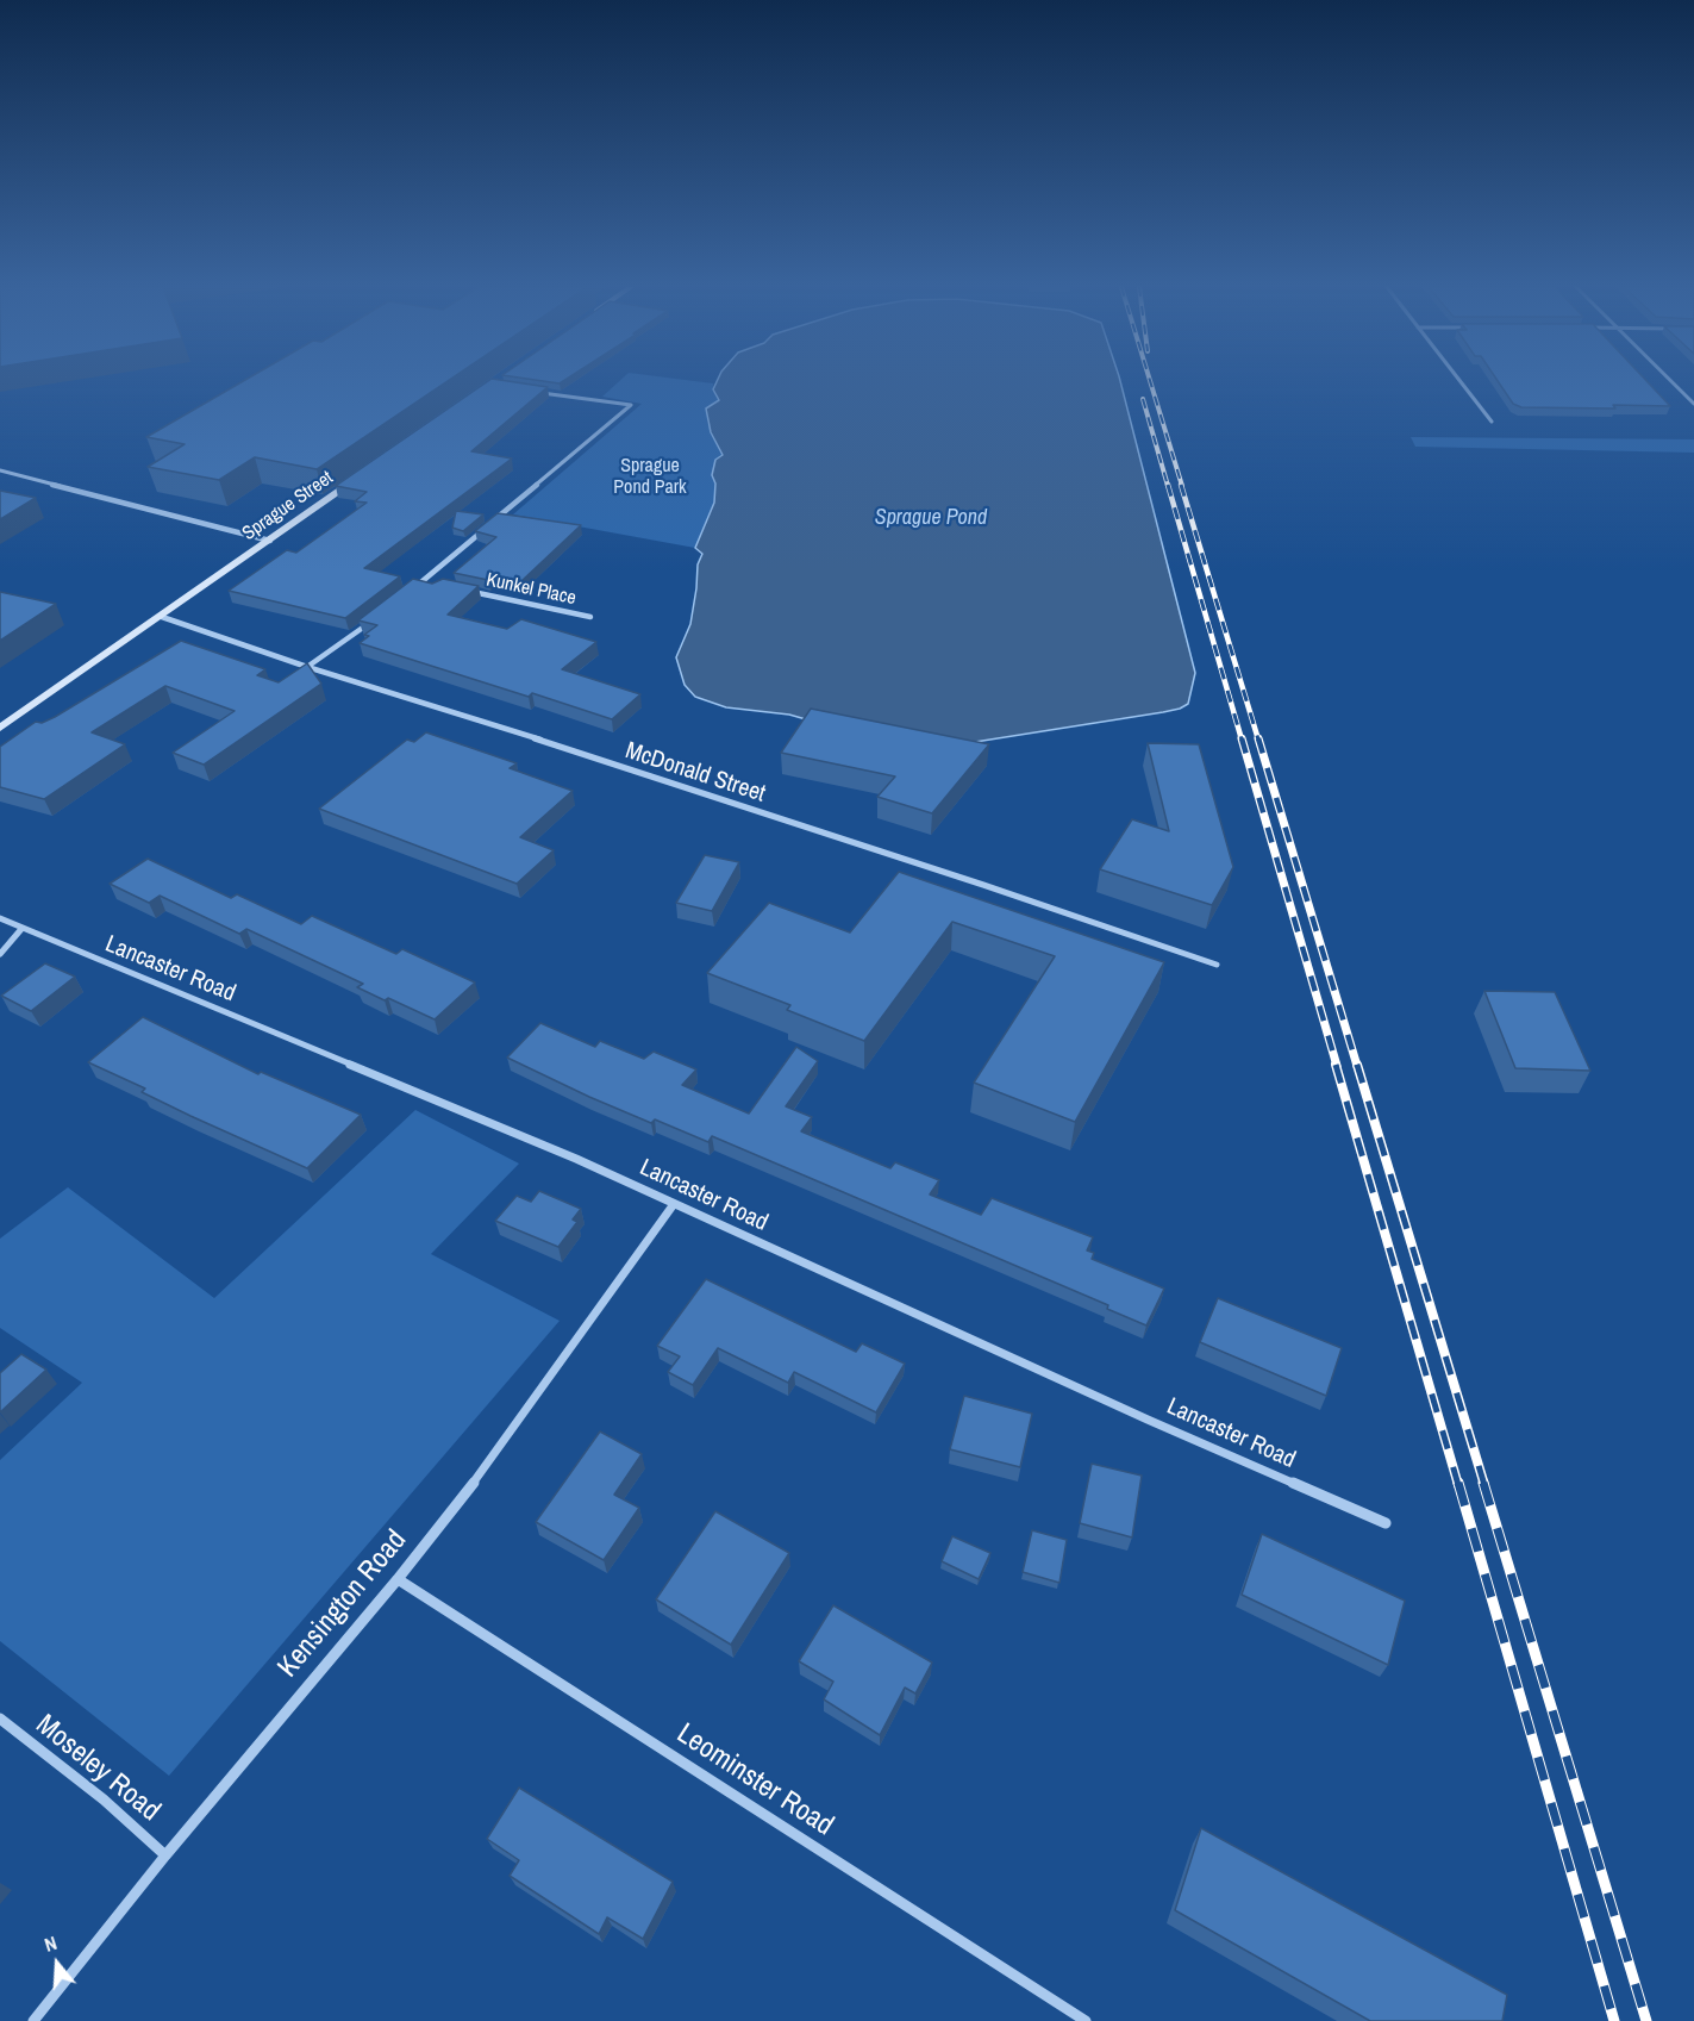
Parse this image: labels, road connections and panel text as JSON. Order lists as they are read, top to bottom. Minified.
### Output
{"streets":{"main road":["Sprague Street"],"street":["Kunkel Place","McDonald Street","Lancaster Road","Kensington Road","Moseley Road","Leominster Road"]},"crossings":[["Sprague Street","McDonald Street"],["Lancaster Road","Kensington Road"],["Kensington Road","Moseley Road"],["Kensington Road","Leominster Road"]],"water":["Sprague Pond"],"parks":["Sprague Pond Park"],"north":"top"}
